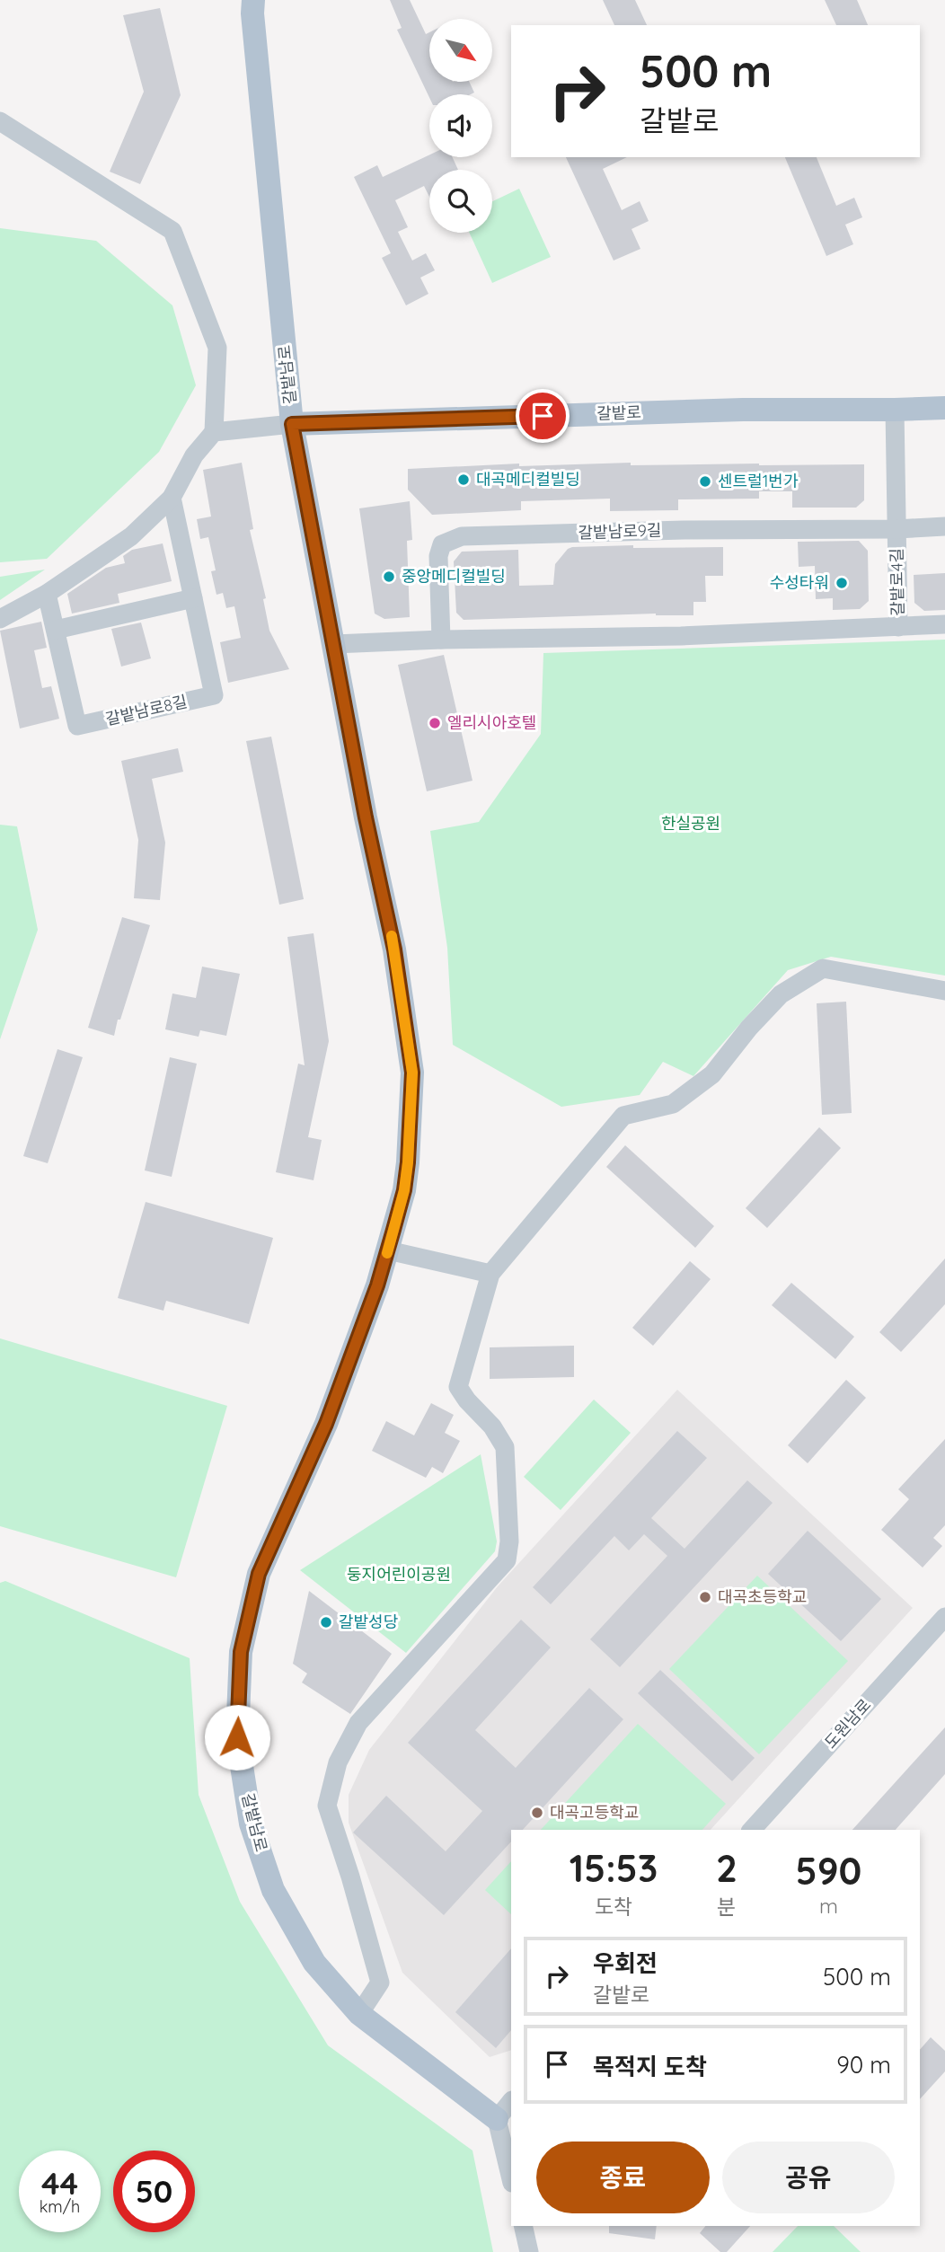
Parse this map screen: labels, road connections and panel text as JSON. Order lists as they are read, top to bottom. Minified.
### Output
{"streets":{"main road":["갈밭남로","갈밭로"],"street":["갈밭남로9길","갈밭로4길","갈밭남로8길","도원남로"]},"crossings":[["갈밭남로","갈밭로"],["갈밭로","갈밭로4길"],["갈밭남로9길","갈밭로4길"]],"parks":["한실공원","둥지어린이공원"],"places":["대곡메디컬빌딩","센트럴1번가","중앙메디컬빌딩","수성타워","엘리시아호텔","대곡초등학교","갈밭성당","대곡고등학교"],"north":"bottom right","page":{"turn":["500 m","갈밭로"],"eta":["15:53","도착","2","분","590","m"],"list":[{"name":"우회전","note":"갈밭로","value":"500 m"},{"name":"목적지 도착","value":"90 m"}],"buttons":["종료","공유"],"speed":"44 km/h","limit":"50"}}
